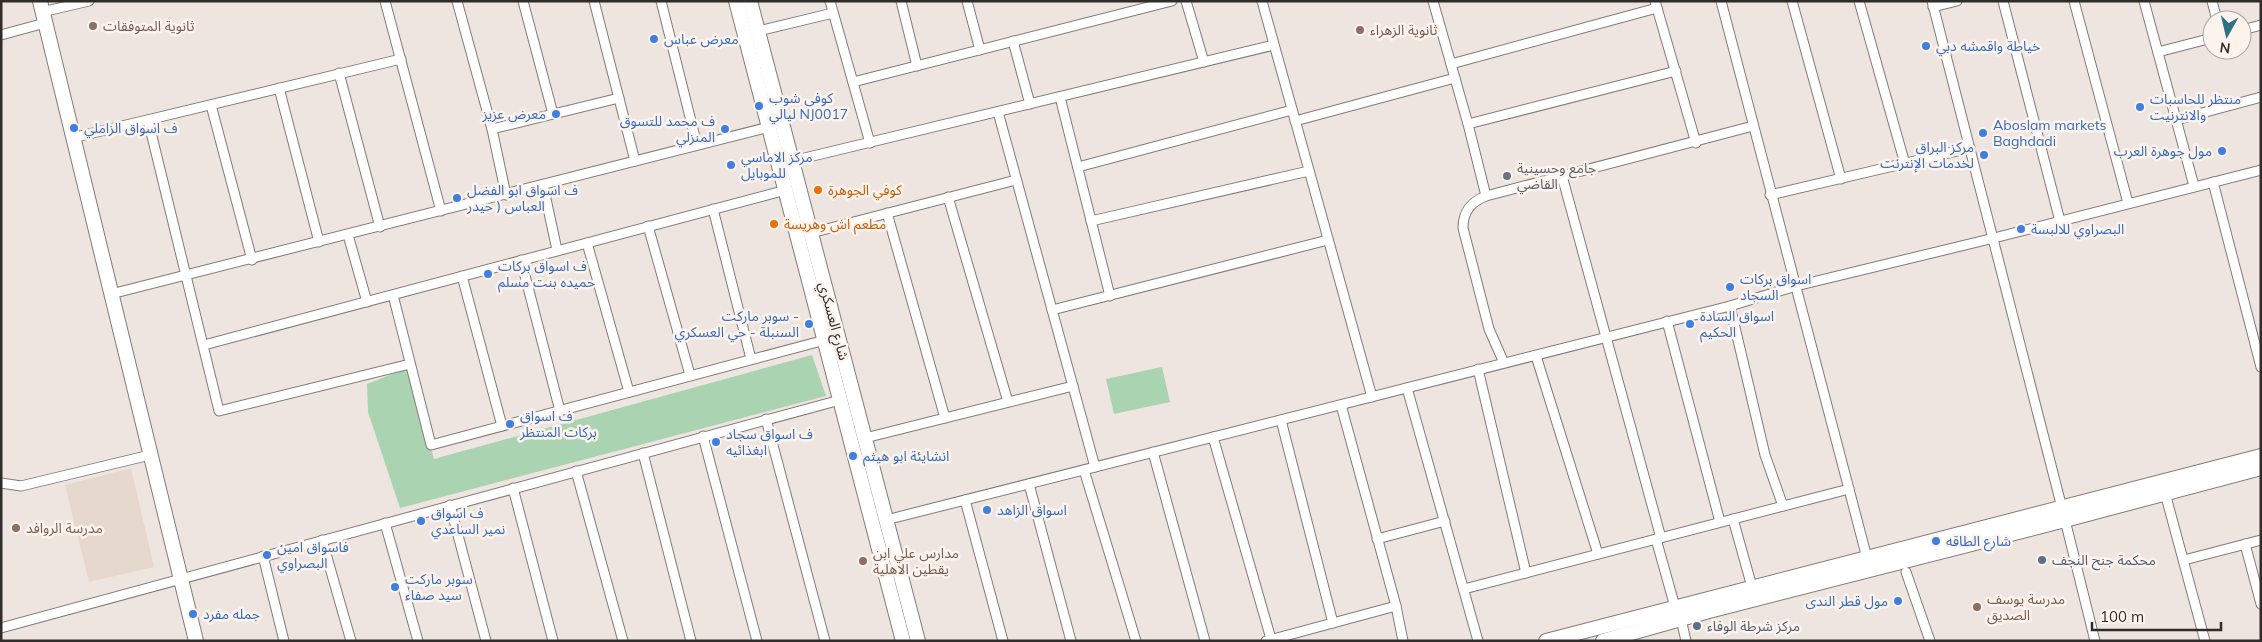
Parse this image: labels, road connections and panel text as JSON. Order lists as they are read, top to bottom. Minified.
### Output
{"streets":{"street":["شارع العسكري"]},"places":["ثانوية المتوفقات","ثانوية الزهراء","معرض عباس","خياطة واقمشه دبي","كوفي شوب ليالي NJ0017","منتظر للحاسبات والانترنيت","معرض عزيز","ف اسواق الزاملي","ف محمد للتسوق المنزلي","Aboslam markets Baghdadi","مول جوهرة العرب","مركز البراق لخدمات الإنترنت","مركز الاماسي للموبايل","جامع وحسينية القاضي","كوفي الجوهرة","ف اسواق ابو الفضل العباس ( حيدر","مطعم اش وهريسة","البصراوي للالبسة","ف اسواق بركات حميده بنت مسلم","اسواق بركات السجاد","سوبر ماركت - السنبلة - حي العسكري","اسواق السادة الحكيم","ف اسواق بركات المنتظر","ف اسواق سجاد ابغذائيه","انشايئة ابو هيثم","اسواق الزاهد","ف اسواق نمير الساعدي","مدرسة الروافد","شارع الطاقه","فاسواق امين البصراوي","محكمة جنح النجف","مدارس علي ابن يقطين الاهلية","سوبر ماركت سيد صفاء","مول قطر الندى","مدرسة يوسف الصديق","جمله مفرد","مركز شرطة الوفاء"],"scale_bar":"100 m","north":"bottom"}
